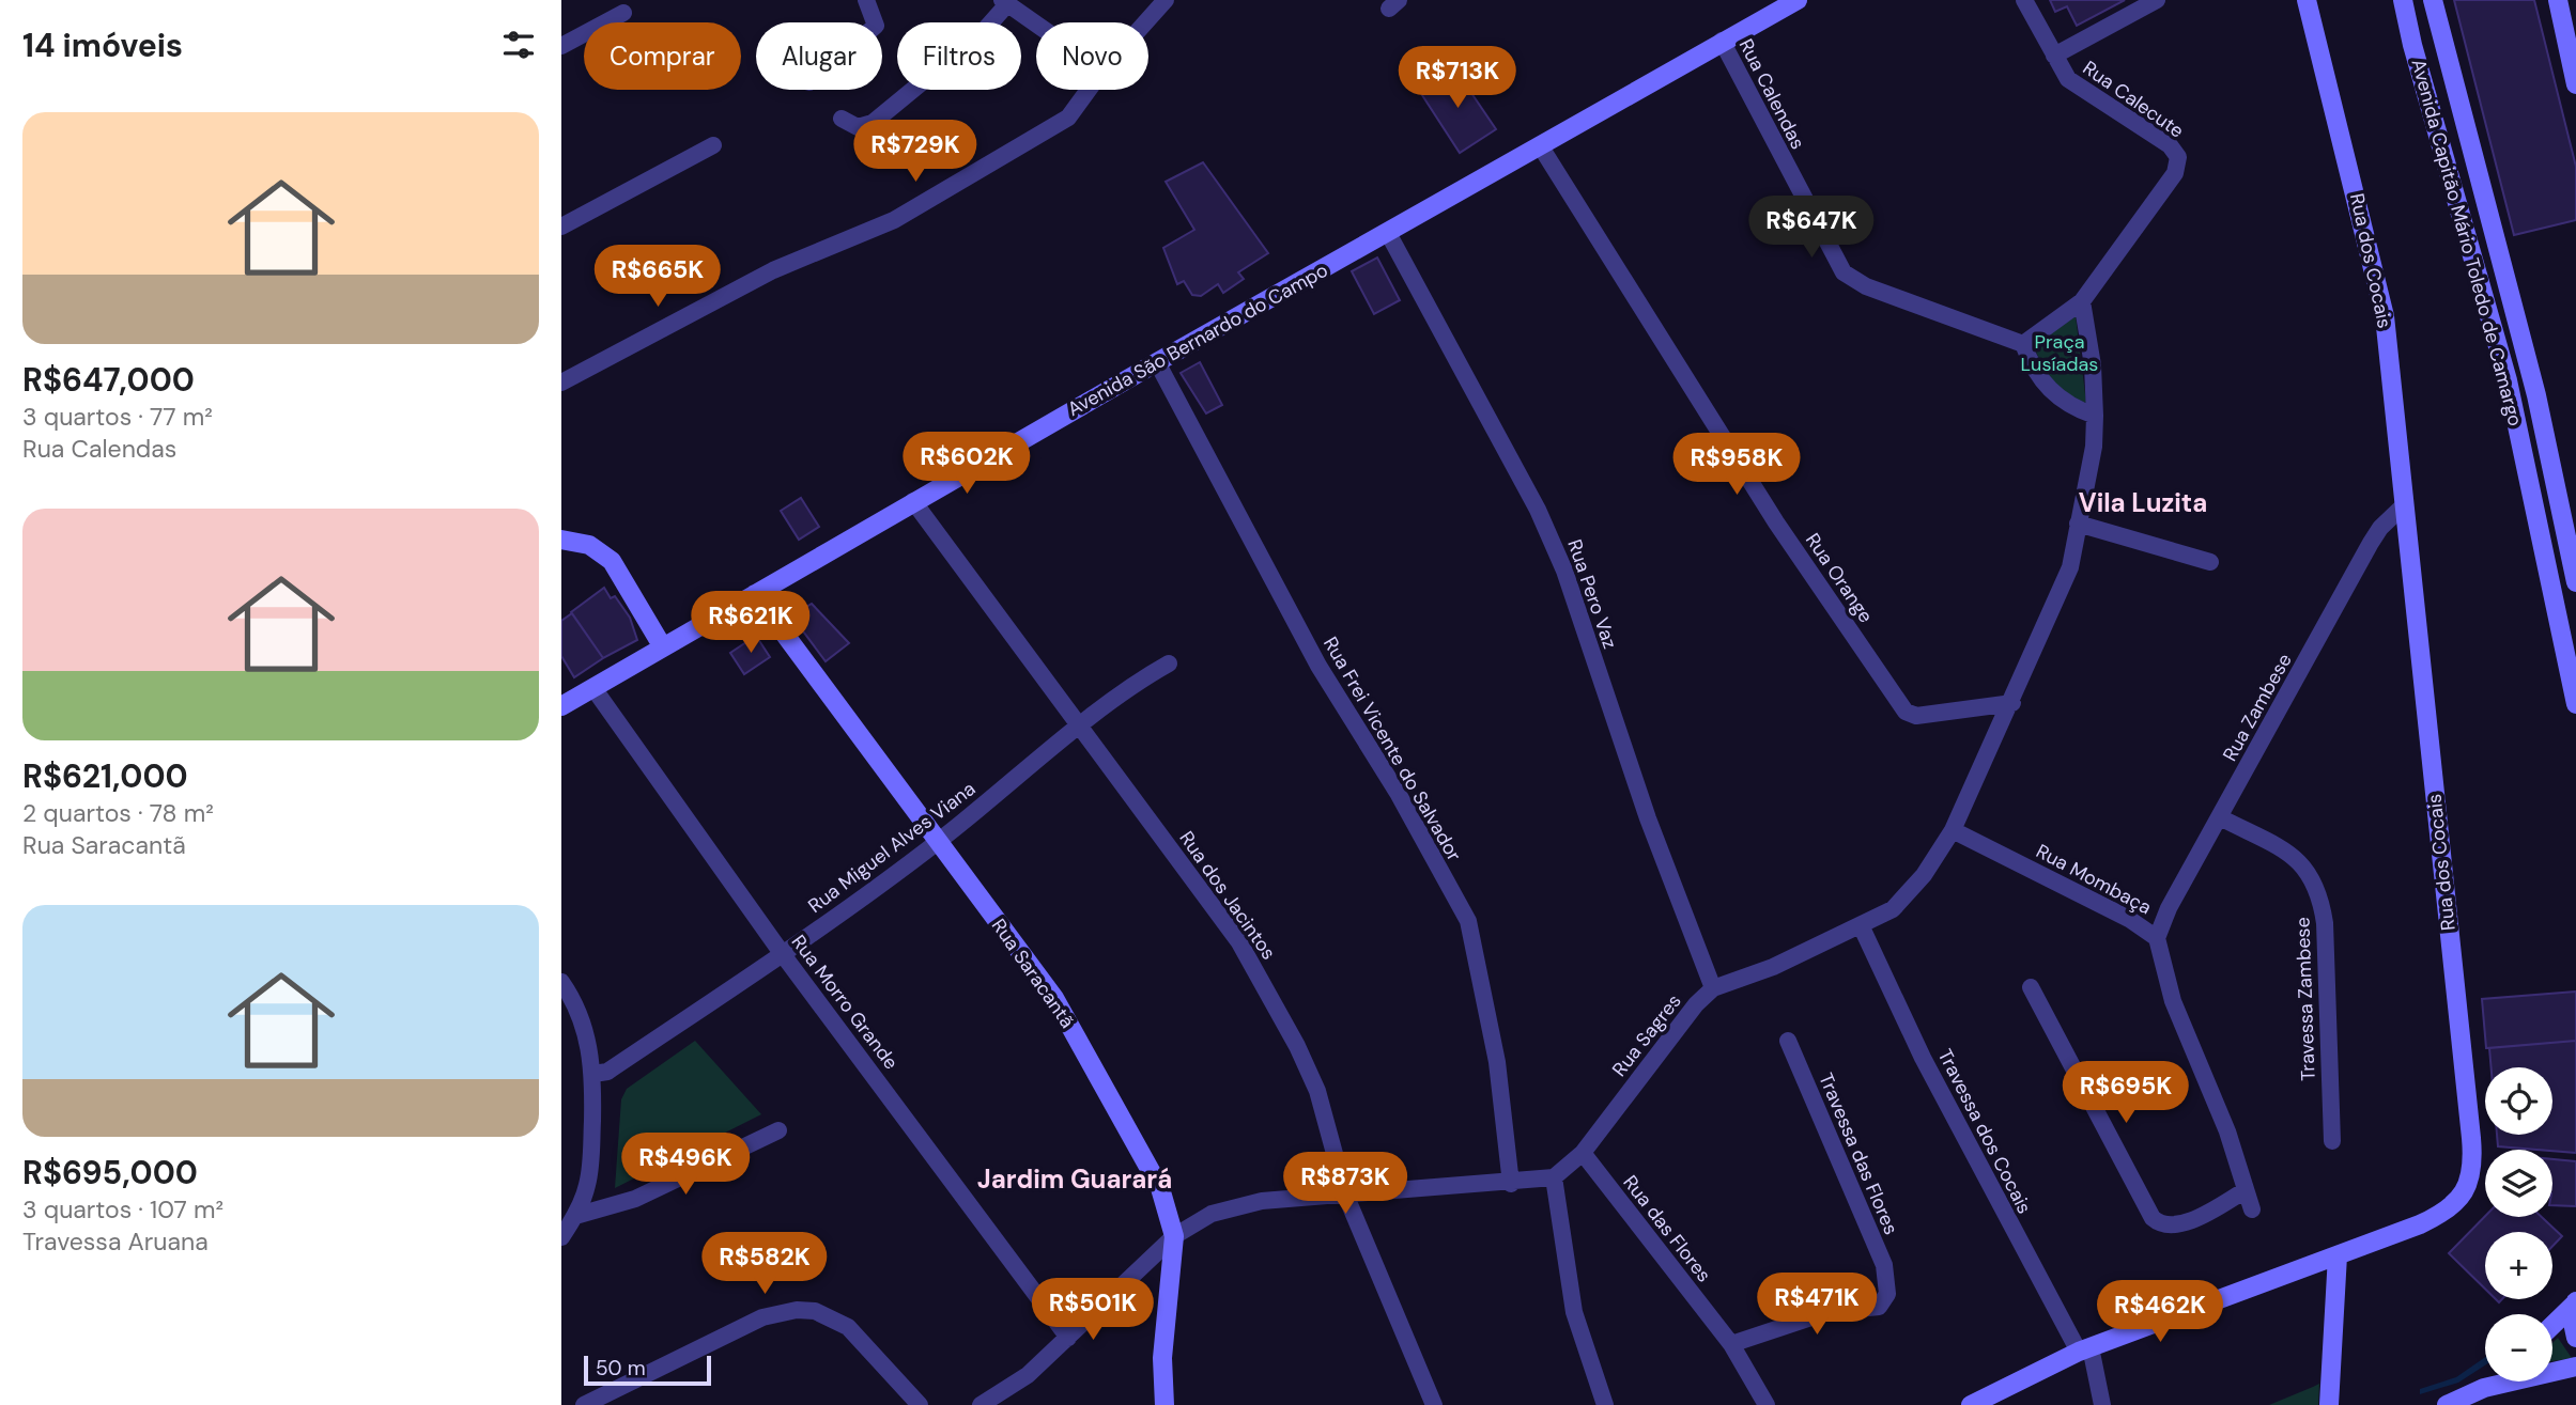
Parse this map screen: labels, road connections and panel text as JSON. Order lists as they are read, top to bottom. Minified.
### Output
{"streets":{"street":["Rua Calendas","Rua Calecute","Avenida Capitão Mário Toledo de Camargo","Rua dos Cocais","Avenida São Bernardo do Campo","Rua Orange","Rua Pero Vaz","Rua Zambese","Rua Frei Vicente do Salvador","Rua Miguel Alves Viana","Rua Mombaça","Rua dos Jacintos","Rua Saracantã","Travessa Zambese","Rua Morro Grande","Rua Sagres","Travessa dos Cocais","Travessa das Flores","Rua das Flores"]},"crossings":[["Rua Calendas","Avenida São Bernardo do Campo"],["Rua dos Cocais","Rua Zambese"],["Rua dos Cocais","Travessa dos Cocais"],["Avenida São Bernardo do Campo","Rua Orange"],["Avenida São Bernardo do Campo","Rua Pero Vaz"],["Avenida São Bernardo do Campo","Rua Frei Vicente do Salvador"],["Avenida São Bernardo do Campo","Rua dos Jacintos"],["Avenida São Bernardo do Campo","Rua Saracantã"],["Avenida São Bernardo do Campo","Rua Morro Grande"],["Rua Orange","Rua Sagres"],["Rua Pero Vaz","Rua Sagres"],["Rua Zambese","Rua Mombaça"],["Rua Zambese","Travessa Zambese"],["Rua Miguel Alves Viana","Rua dos Jacintos"],["Rua Miguel Alves Viana","Rua Saracantã"],["Rua Miguel Alves Viana","Rua Morro Grande"],["Rua Mombaça","Rua Sagres"],["Rua Sagres","Travessa dos Cocais"],["Rua Sagres","Rua das Flores"],["Travessa das Flores","Rua das Flores"]],"districts":["Vila Luzita","Jardim Guarará"],"parks":["Praça Lusíadas"],"scale_bar":"50 m","page":{"heading":"14 imóveis","chip":["Comprar","Alugar","Filtros","Novo"],"price":["R$713K","R$729K","R$647K","R$665K","R$602K","R$958K","R$621K","R$695K","R$496K","R$873K","R$582K","R$471K","R$501K","R$462K"],"list":[{"name":"R$647,000","note":"3 quartos · 77 m² · Rua Calendas"},{"name":"R$621,000","note":"2 quartos · 78 m² · Rua Saracantã"},{"name":"R$695,000","note":"3 quartos · 107 m² · Travessa Aruana"}],"map_buttons":["+","−"],"scale":"50 m"}}
